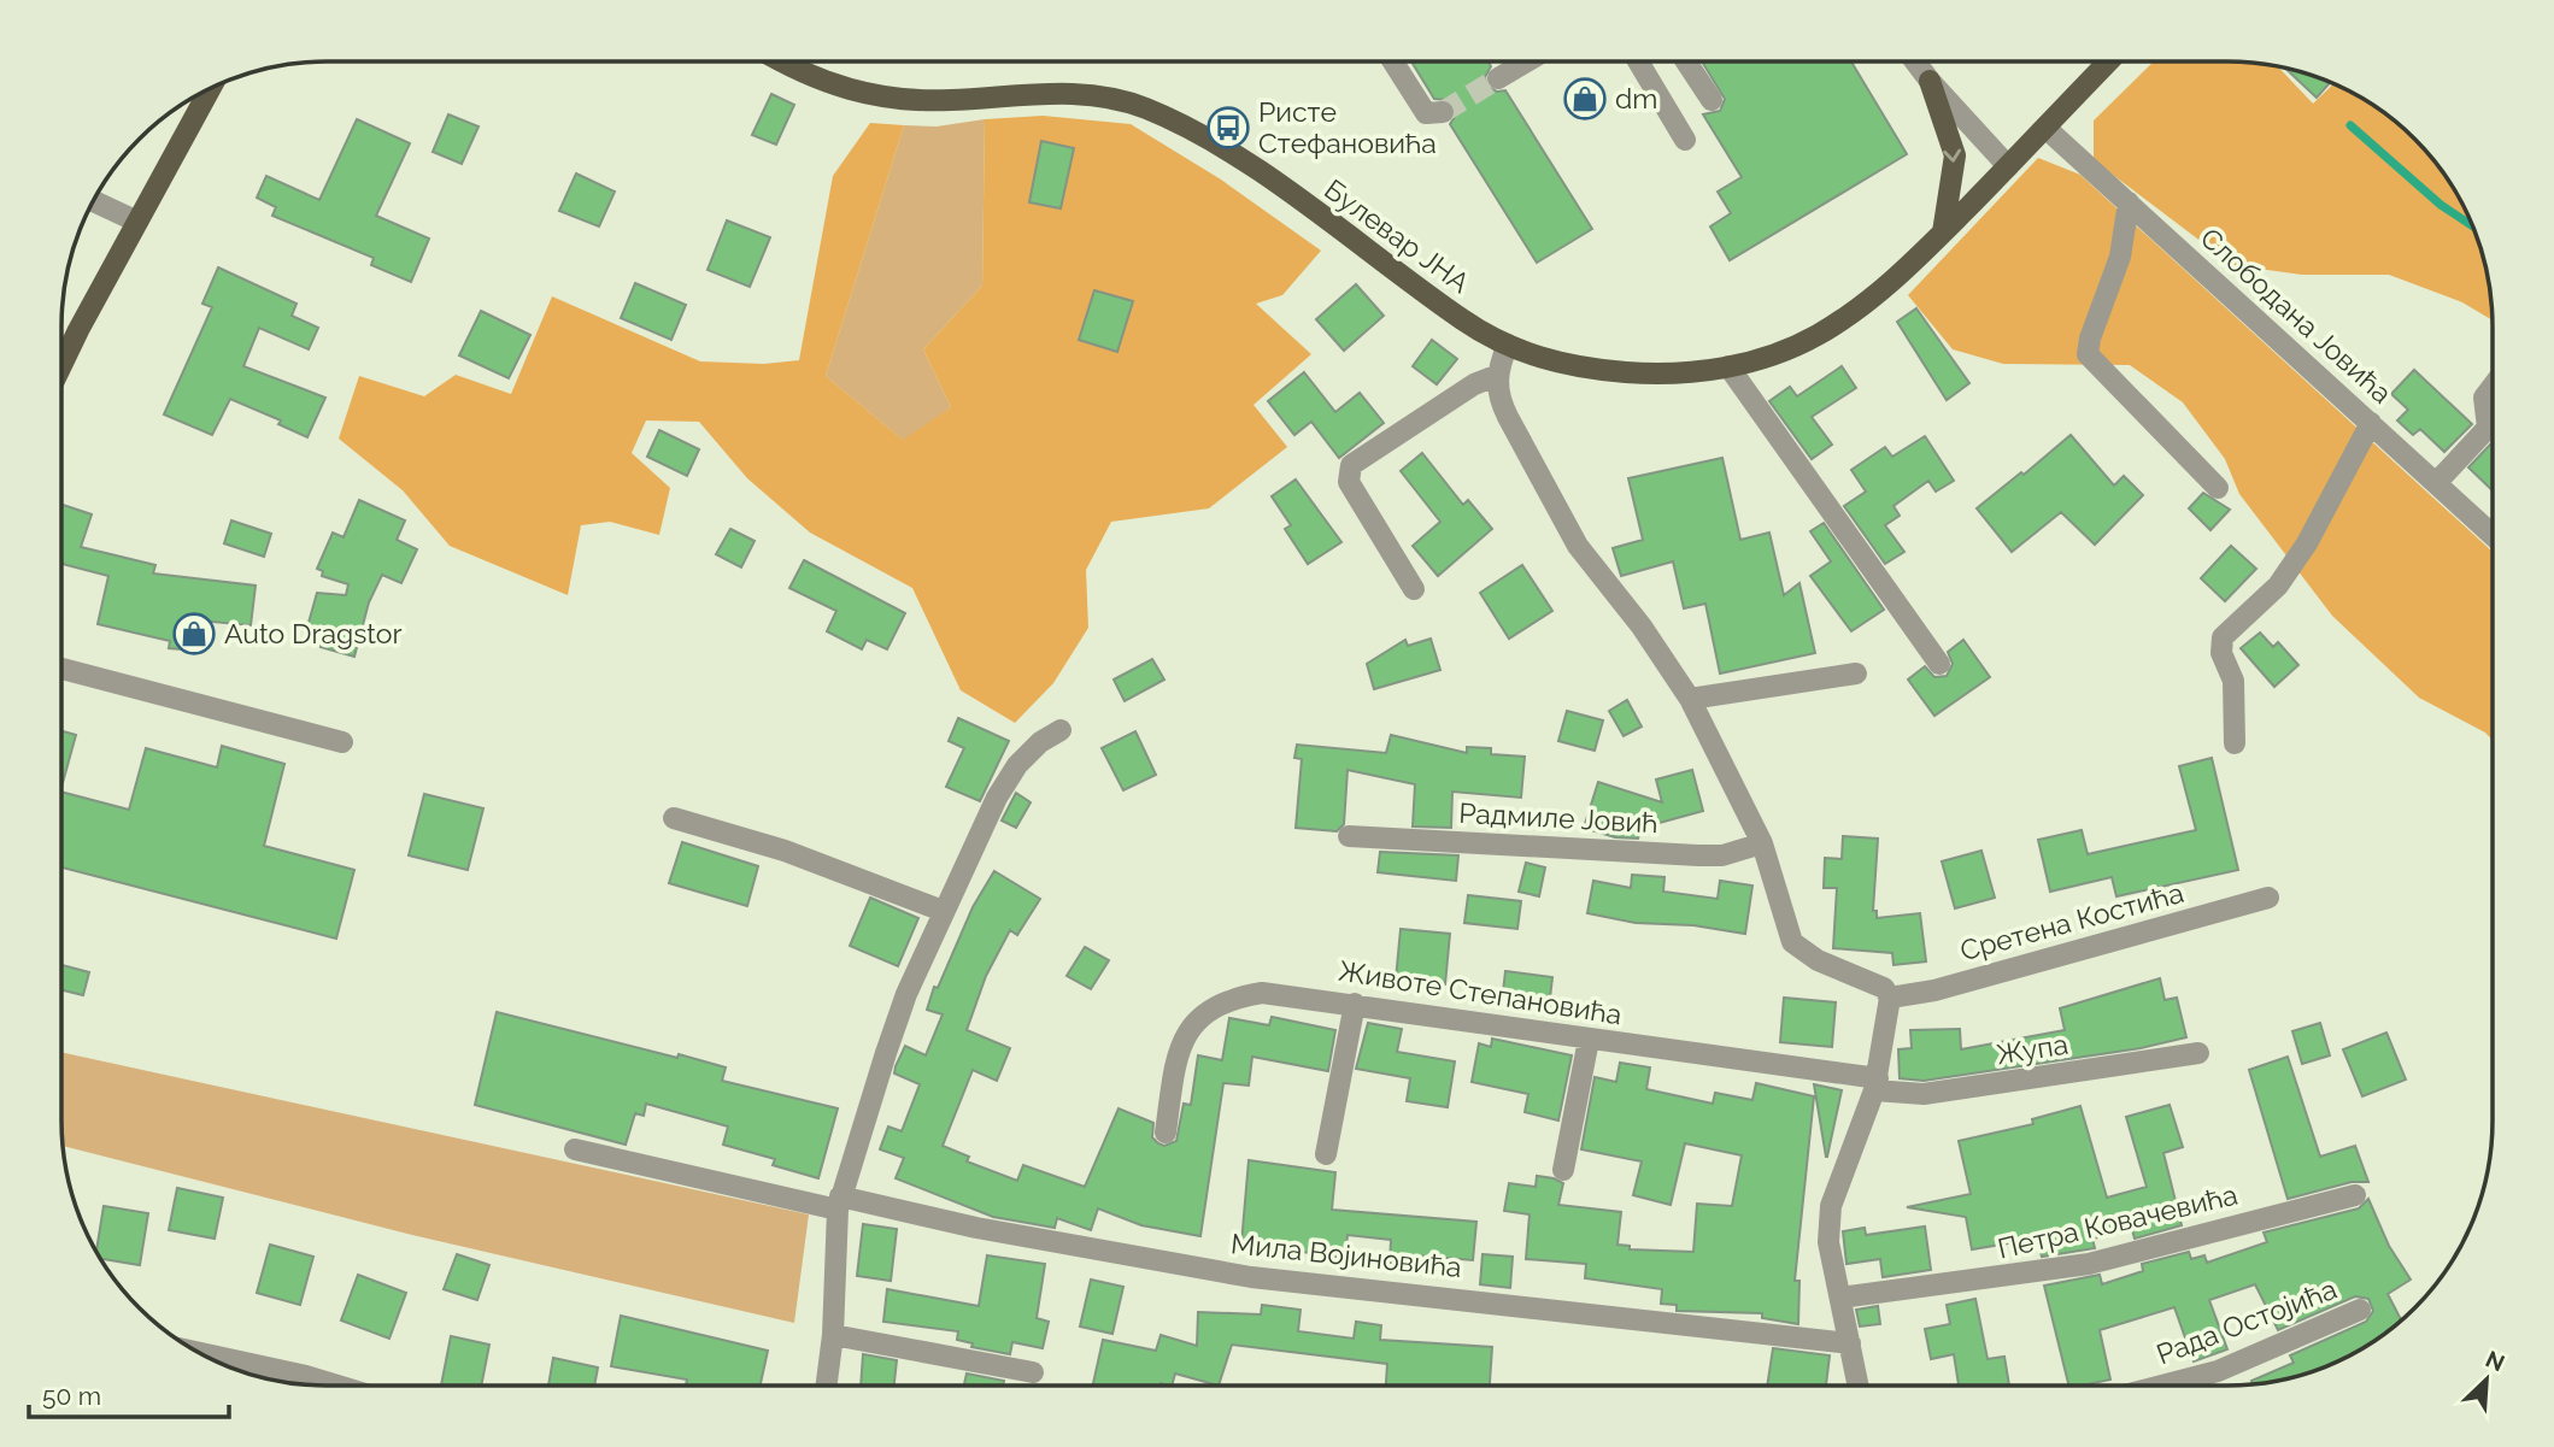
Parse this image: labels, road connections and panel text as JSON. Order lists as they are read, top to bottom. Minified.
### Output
{"streets":{"main road":["Булевар ЈНА"],"street":["Слободана Јовића","Радмиле Јовић","Сретена Костића","Животе Степановића","Жупа","Петра Ковачевића","Мила Војиновића","Рада Остојића"]},"crossings":[["Булевар ЈНА","Слободана Јовића"],["Животе Степановића","Жупа"]],"places":{"shop":["dm","Auto Dragstor"],"bus stop":["Ристе Стефановића"]},"scale_bar":"50 m","north":"top right"}
